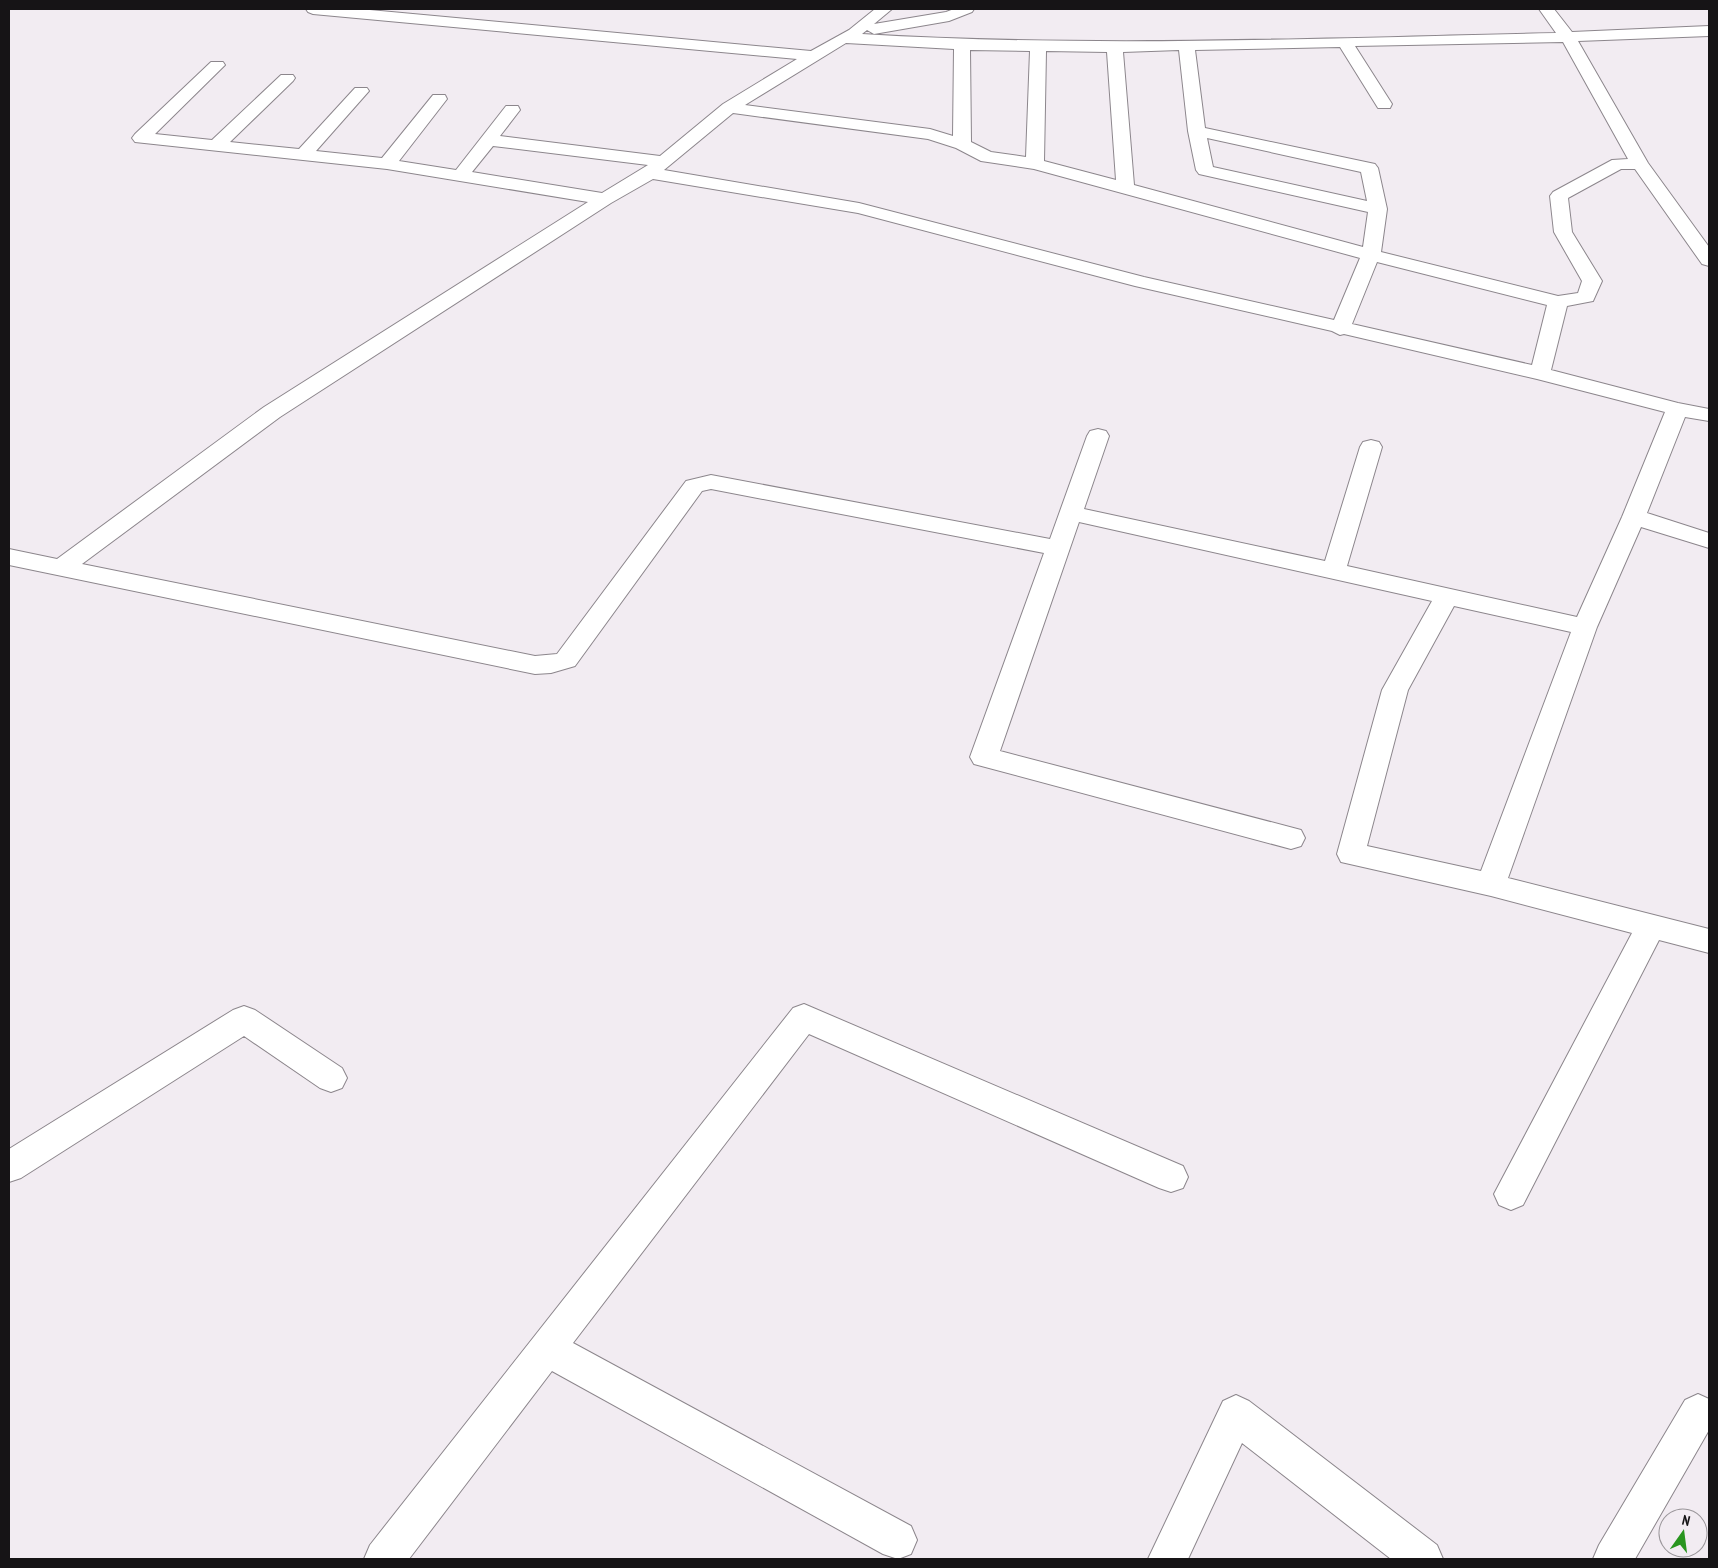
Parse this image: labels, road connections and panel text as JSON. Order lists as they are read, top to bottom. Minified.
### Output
{"north":"top"}
